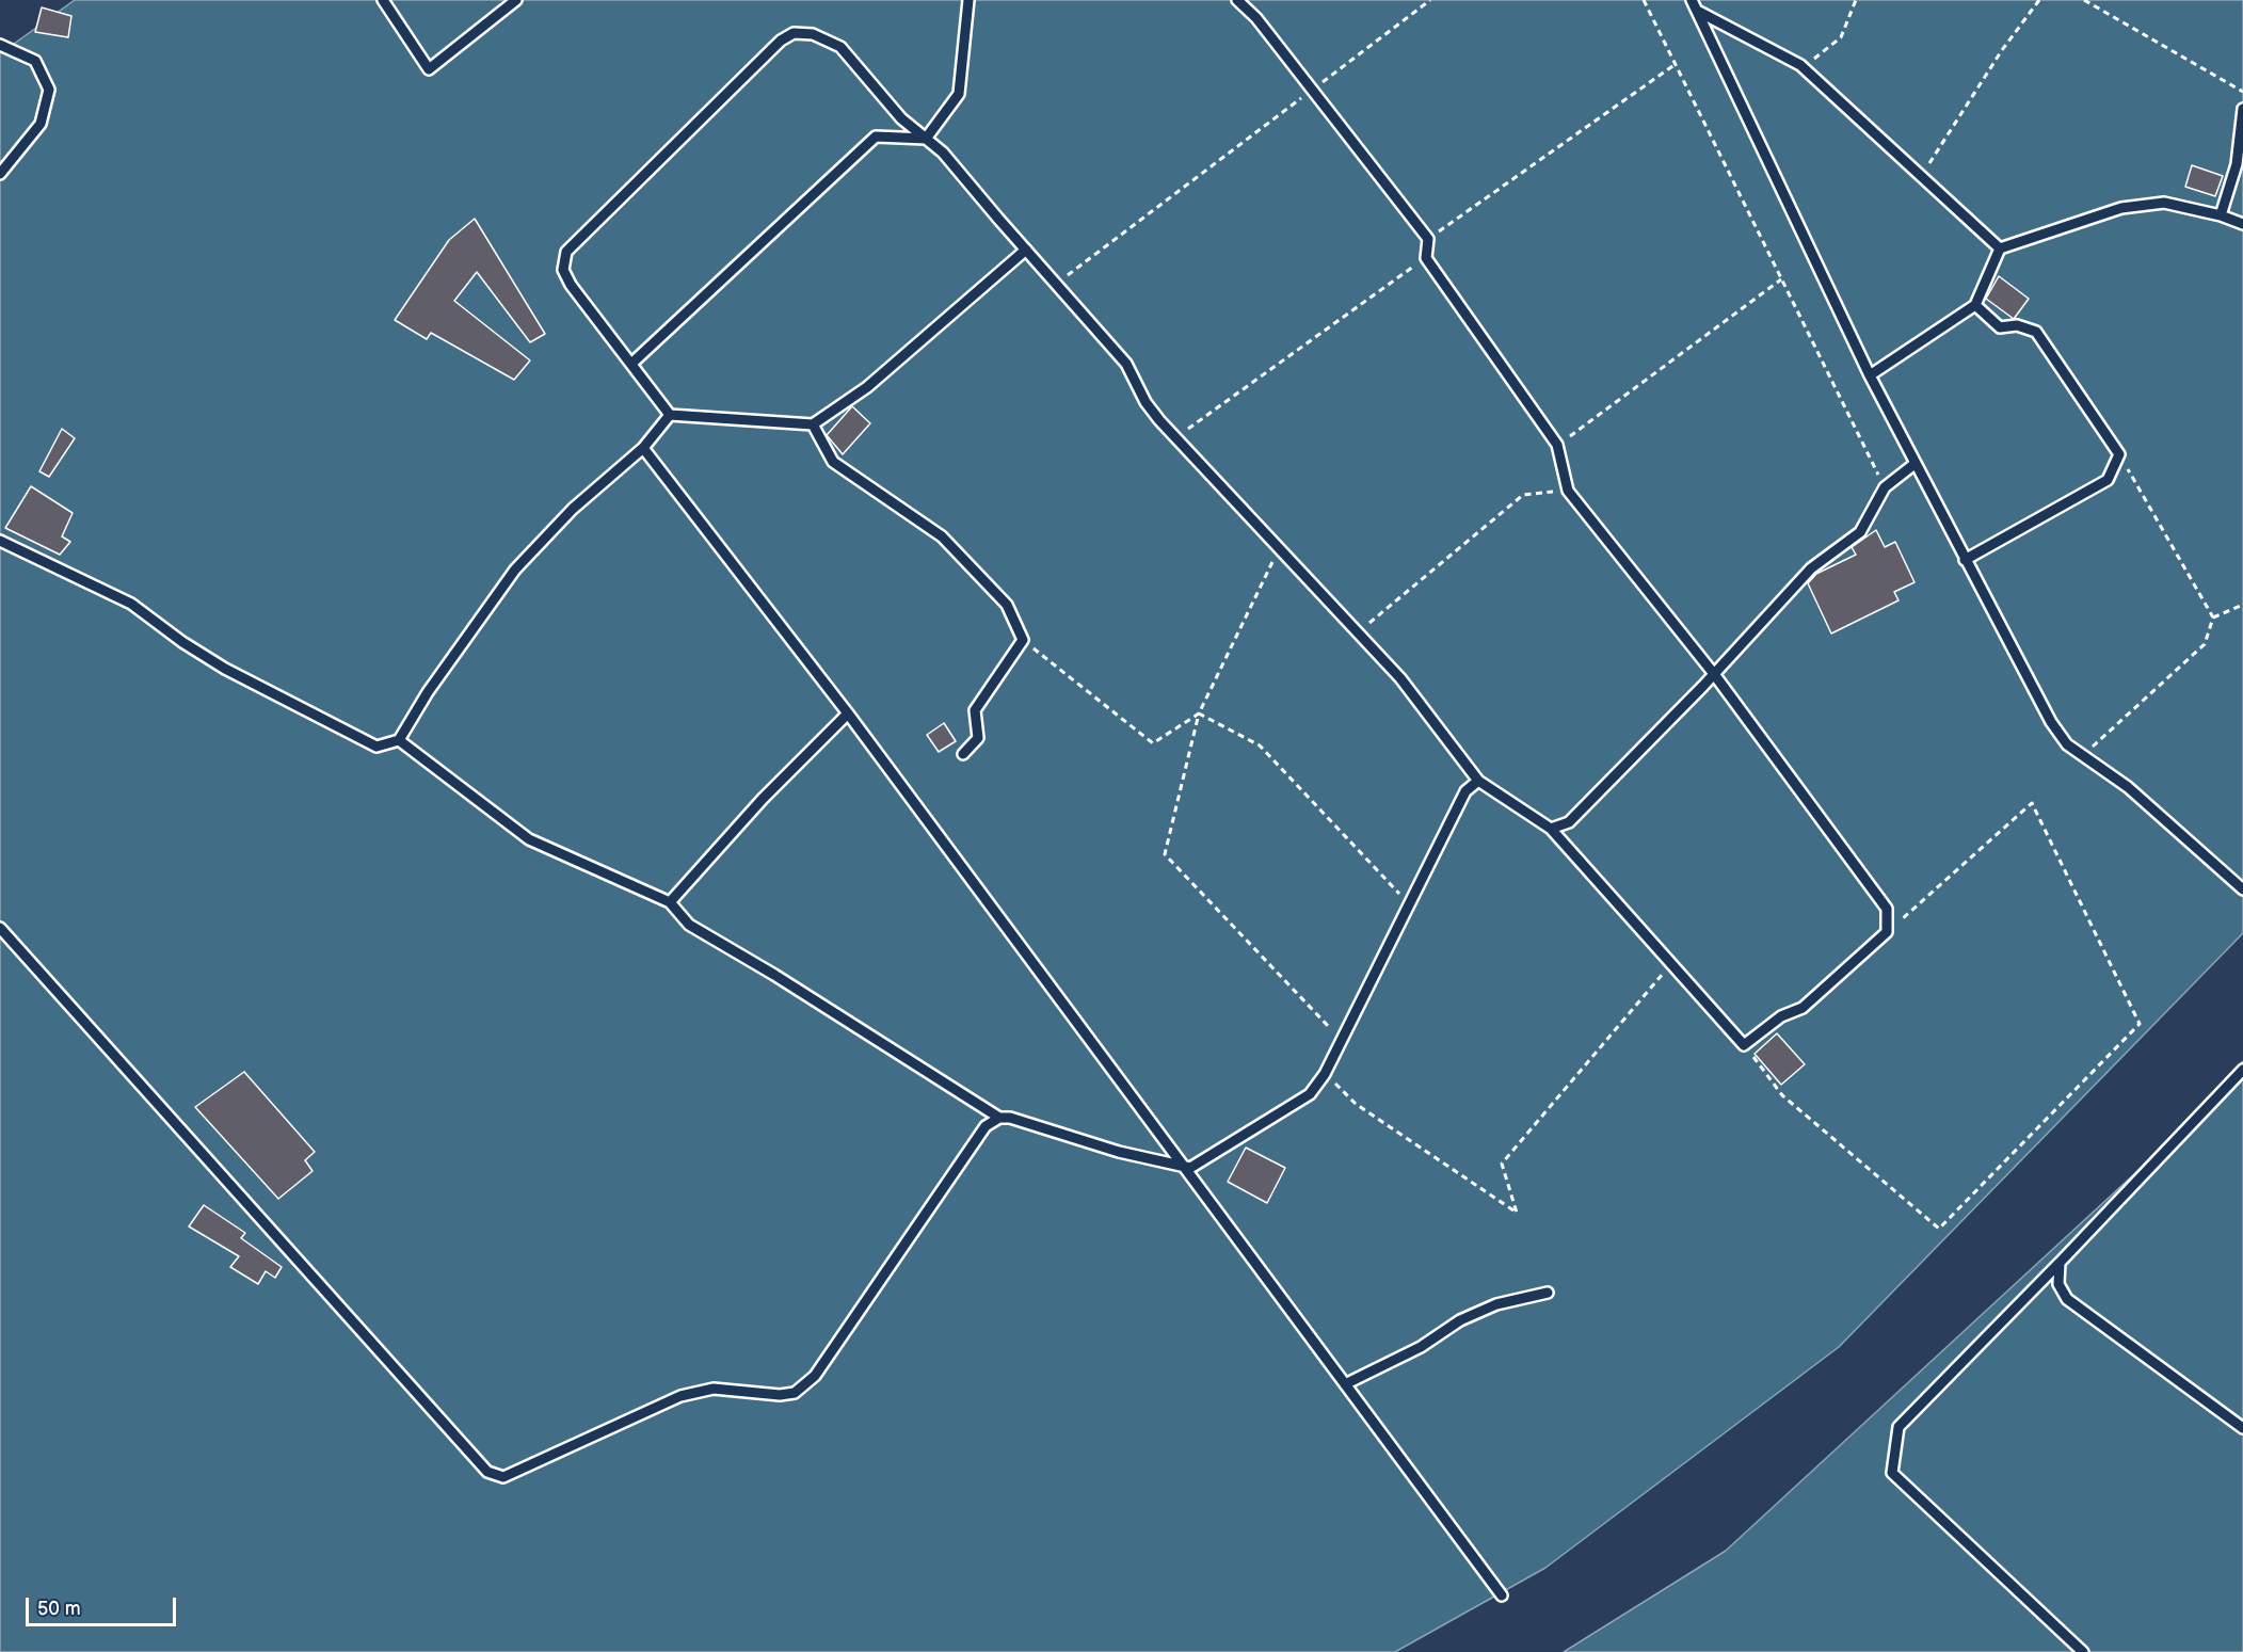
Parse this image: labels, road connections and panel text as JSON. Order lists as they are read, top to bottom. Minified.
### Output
{"scale_bar":"50 m"}
